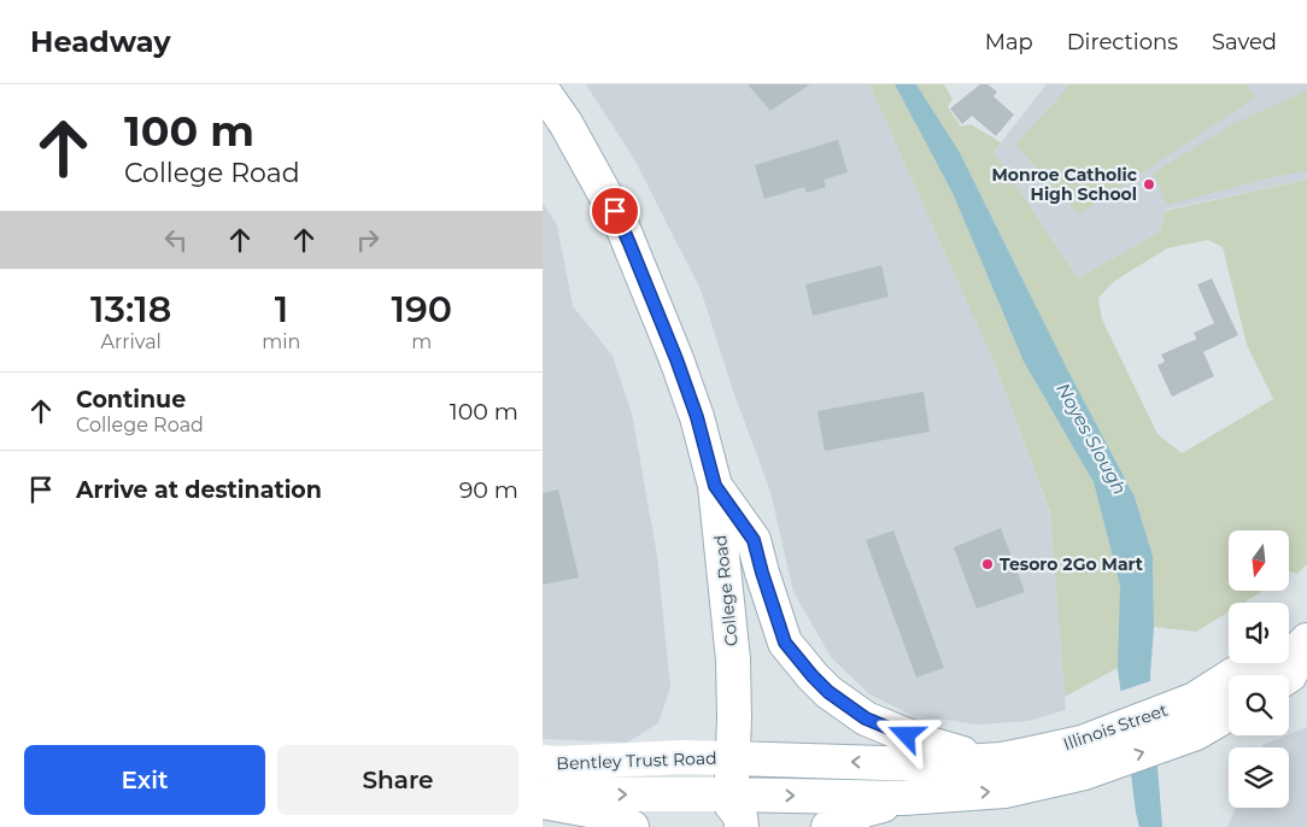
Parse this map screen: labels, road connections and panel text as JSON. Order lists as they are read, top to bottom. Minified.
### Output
{"streets":{"main road":["College Road","Illinois Street","Bentley Trust Road"]},"crossings":[["College Road","Illinois Street"],["College Road","Bentley Trust Road"],["Illinois Street","Bentley Trust Road"]],"water":["Noyes Slough"],"places":["Monroe Catholic High School","Tesoro 2Go Mart"],"north":"bottom","page":{"header":"Headway","nav":["Map","Directions","Saved"],"turn":["100 m","College Road"],"eta":["13:18","Arrival","1","min","190","m"],"list":[{"name":"Continue","note":"College Road","value":"100 m"},{"name":"Arrive at destination","value":"90 m"}],"buttons":["Exit","Share"]}}
